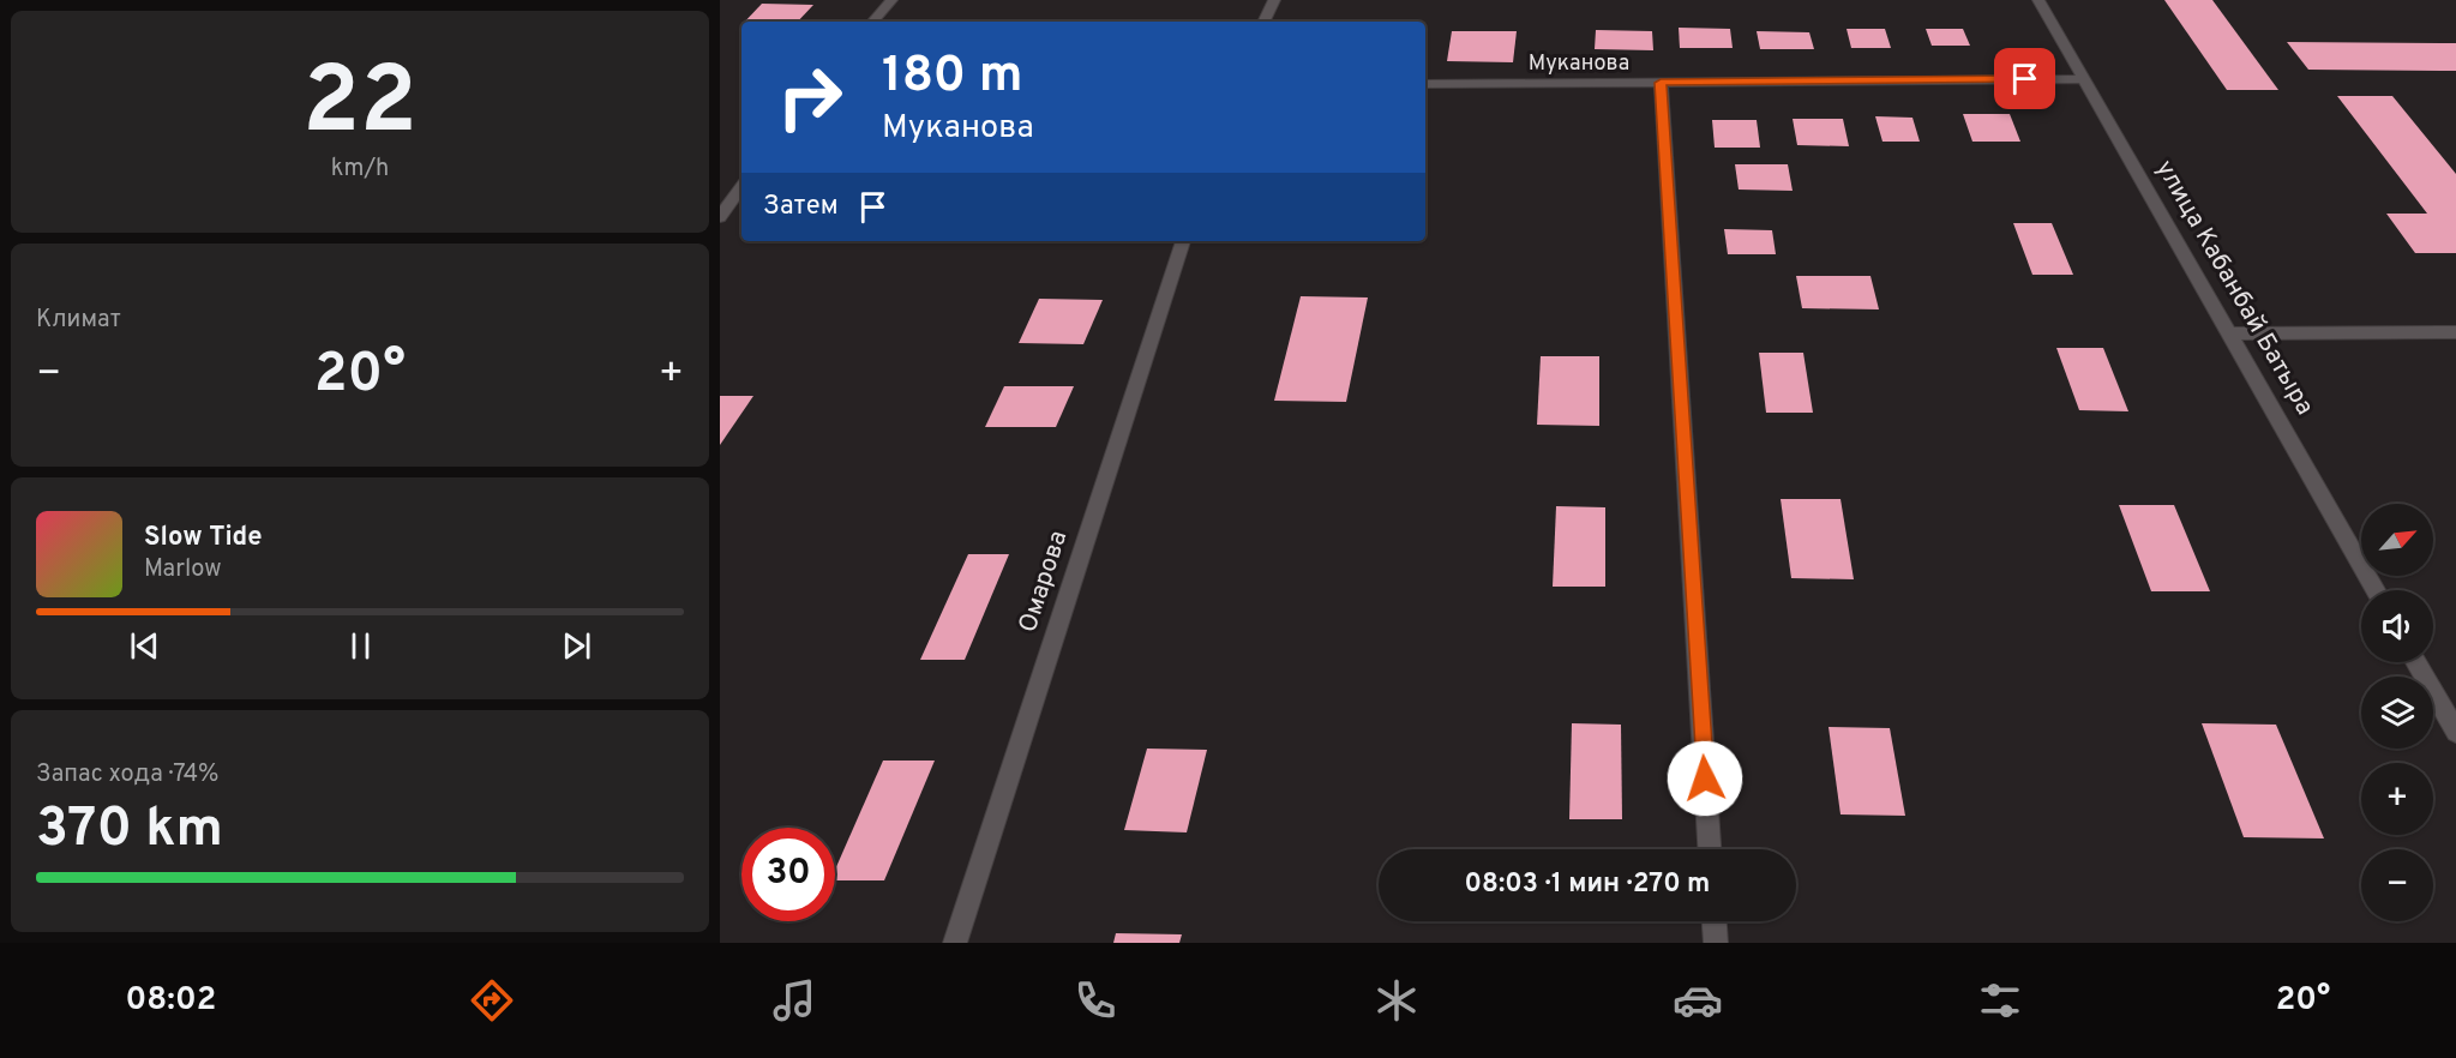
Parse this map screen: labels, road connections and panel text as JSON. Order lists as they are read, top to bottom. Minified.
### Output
{"streets":{"street":["Муканова","улица Кабанбай Батыра","Омарова"]},"crossings":[["Муканова","улица Кабанбай Батыра"]],"north":"top right","page":{"tile":[["22","km/h"],"Климат",["Запас хода · 74%","370 km"]],"turn":["180 m","Муканова"],"then":"Затем","heat":["−","20°","+"],"map_buttons":["+","−"],"song":["Slow Tide","Marlow"],"limit":"30","trip":"08:03 · 1 мин · 270 m","tabs":["08:02","20°"]}}
